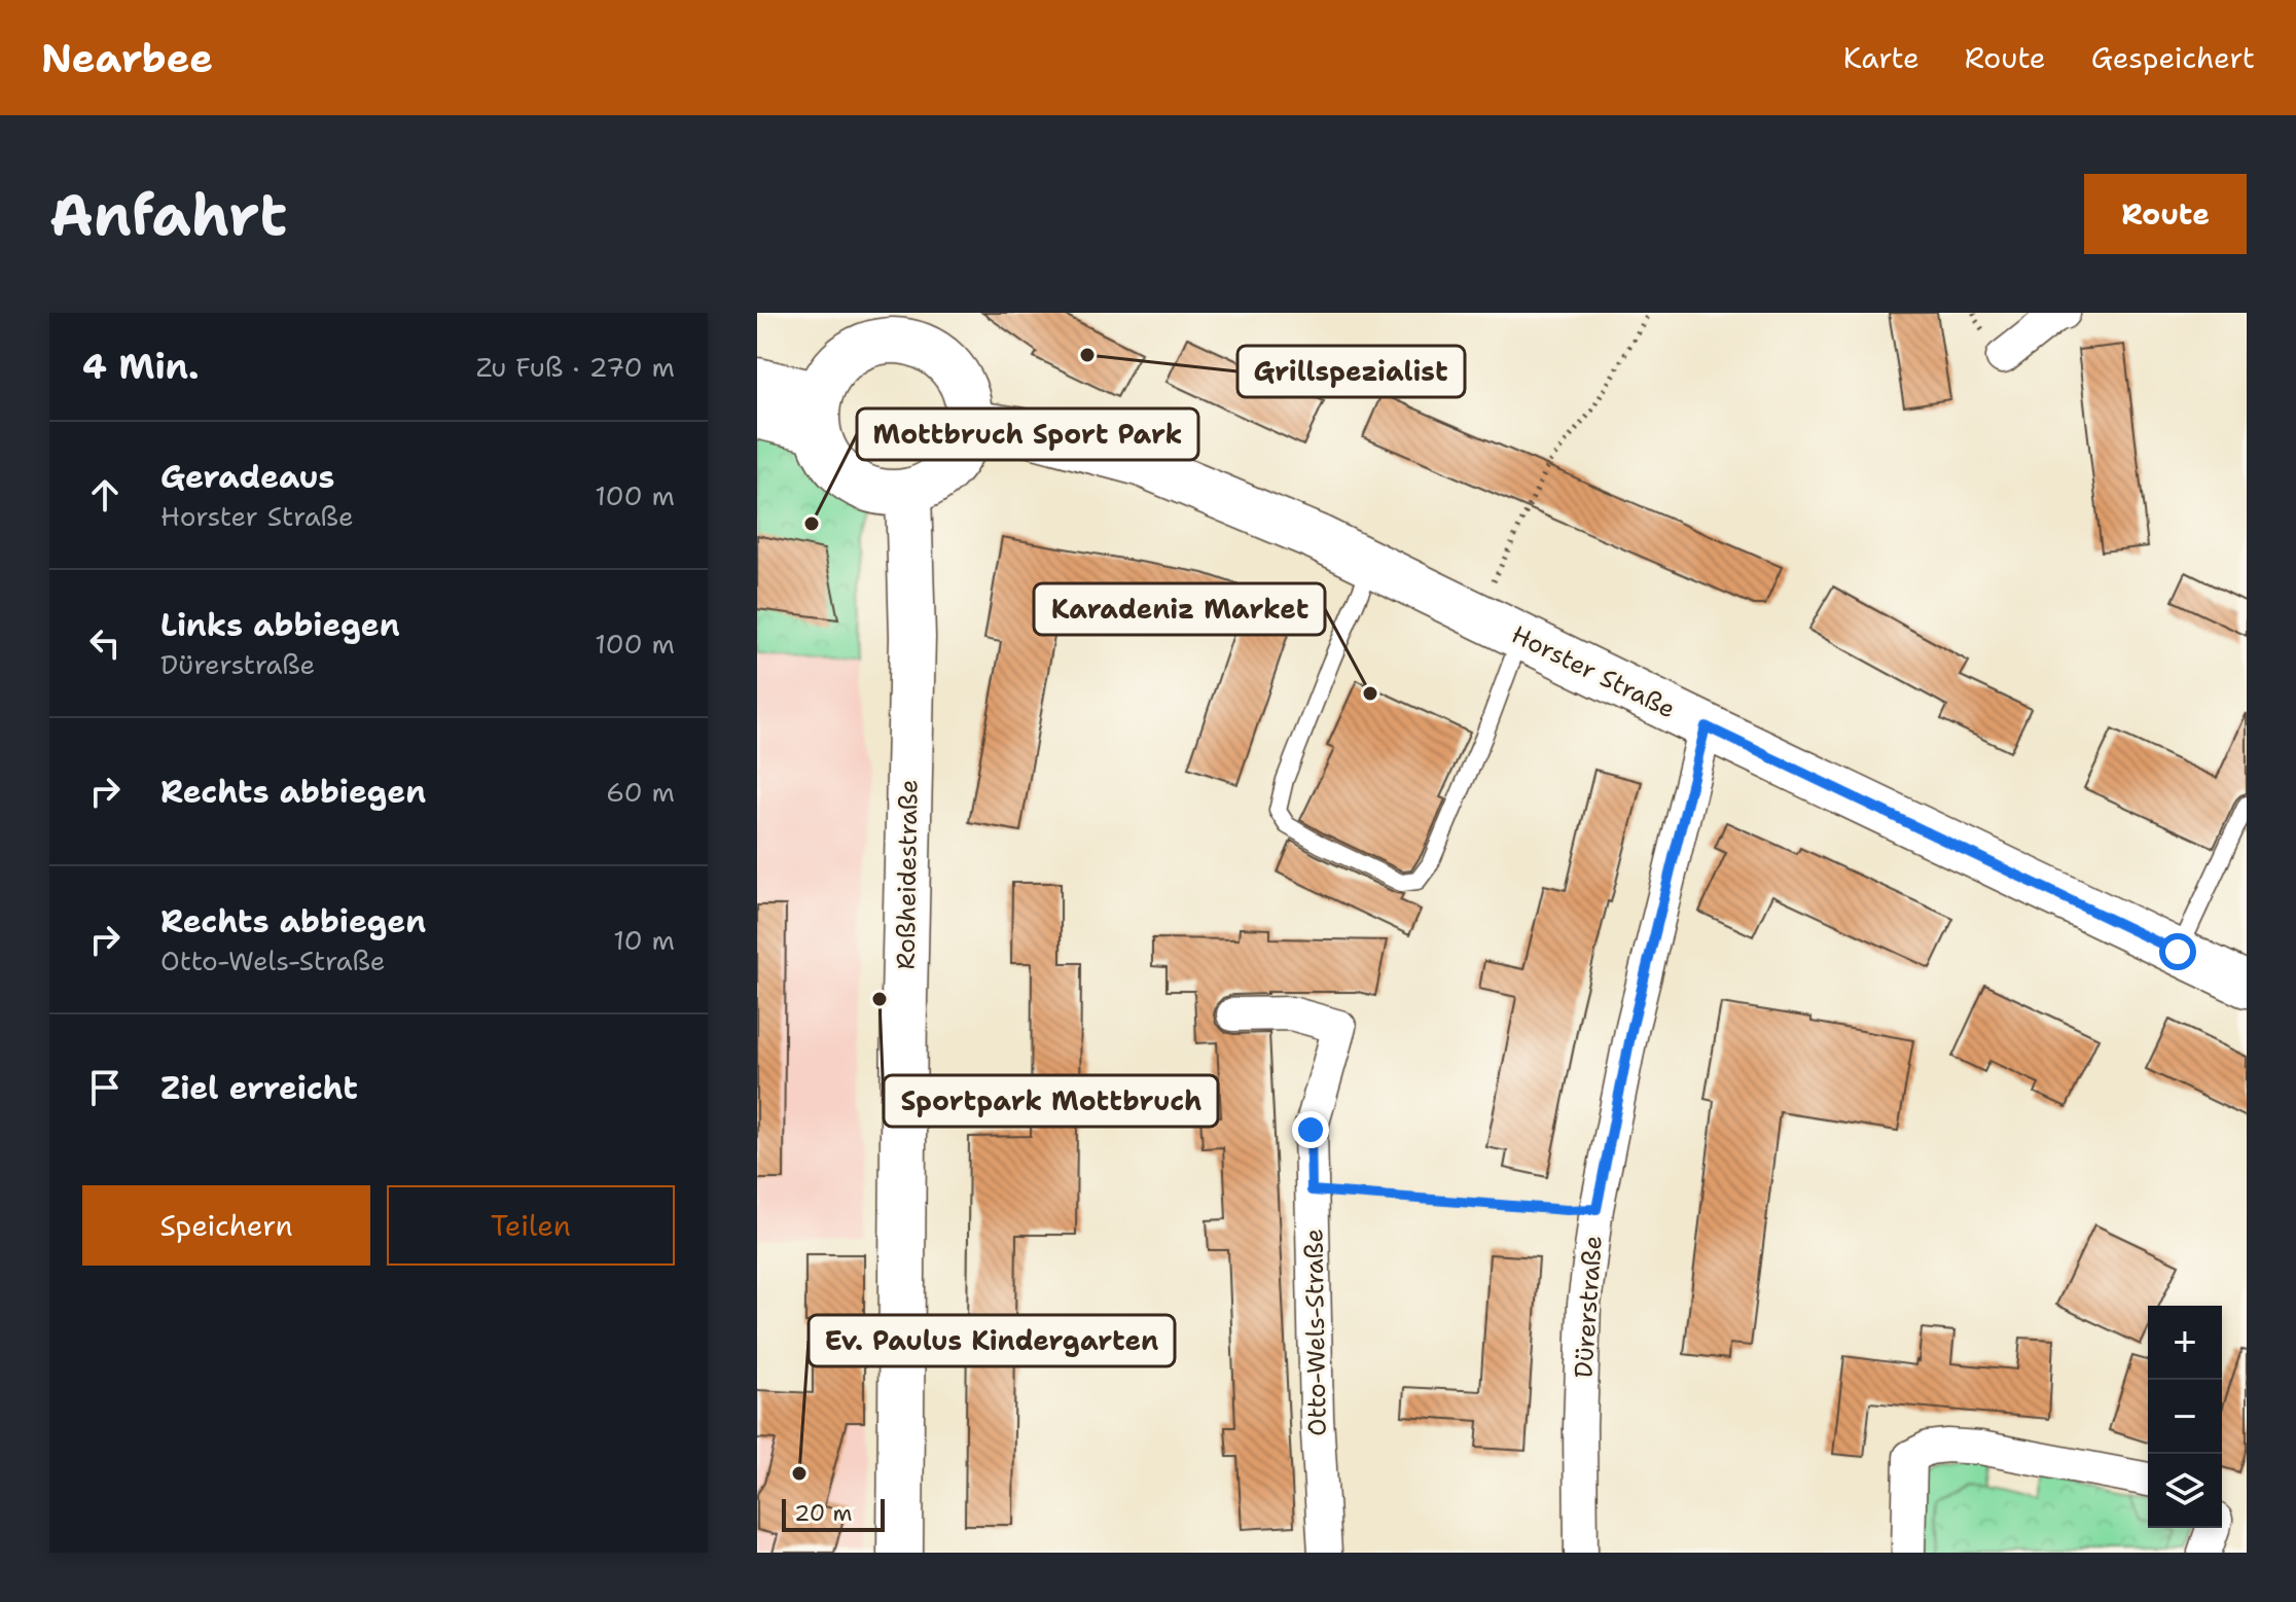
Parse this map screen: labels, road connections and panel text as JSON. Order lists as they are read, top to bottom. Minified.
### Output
{"streets":{"main road":["Horster Straße","Roßheidestraße"],"street":["Dürerstraße","Otto-Wels-Straße"]},"crossings":[["Horster Straße","Roßheidestraße"],["Horster Straße","Dürerstraße"]],"places":["Grillspezialist","Mottbruch Sport Park","Karadeniz Market","Sportpark Mottbruch","Ev. Paulus Kindergarten"],"scale_bar":"20 m","page":{"header":"Nearbee","nav":["Karte","Route","Gespeichert"],"buttons":["Route",["Speichern","Teilen"]],"title":"Anfahrt","heading":["4 Min.","Zu Fuß · 270 m"],"list":[["Geradeaus","Horster Straße","100 m"],["Links abbiegen","Dürerstraße","100 m"],["Rechts abbiegen","60 m"],["Rechts abbiegen","Otto-Wels-Straße","10 m"],"Ziel erreicht"],"map_buttons":["+","−"],"scale":"20 m"}}
